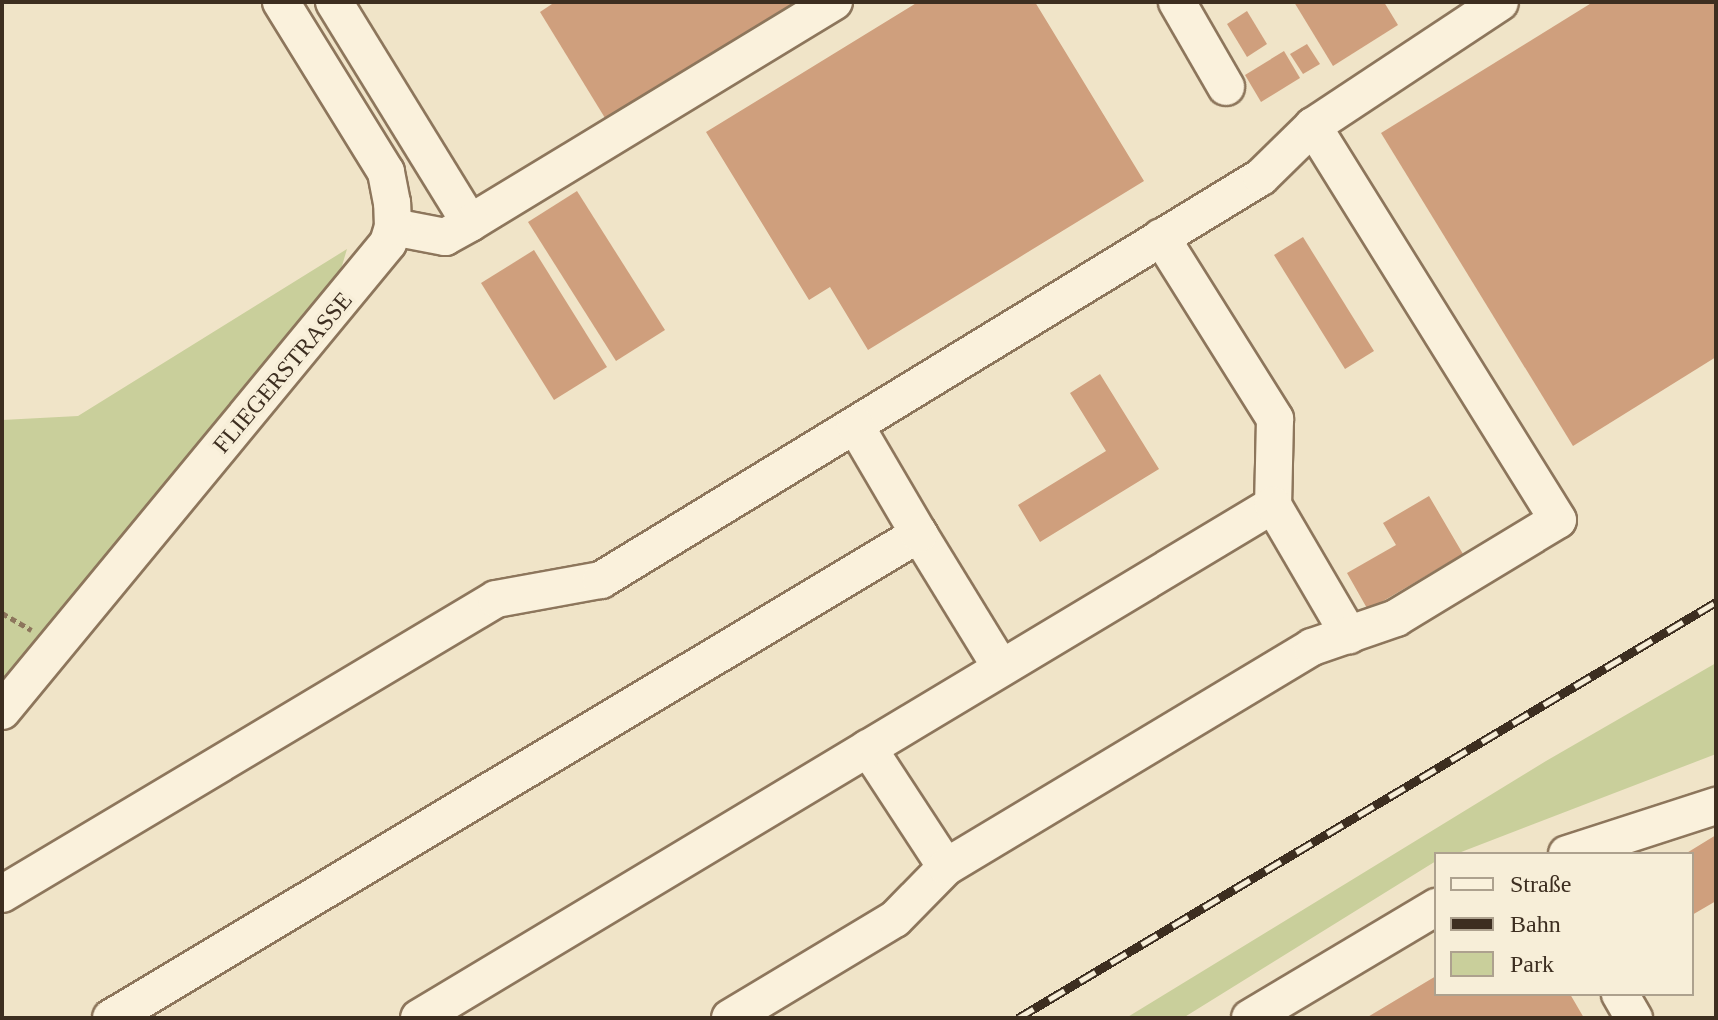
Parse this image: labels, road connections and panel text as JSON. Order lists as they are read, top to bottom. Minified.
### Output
{"streets":{"street":["FLIEGERSTRASSE"]},"legend":["Straße","Bahn","Park"]}
